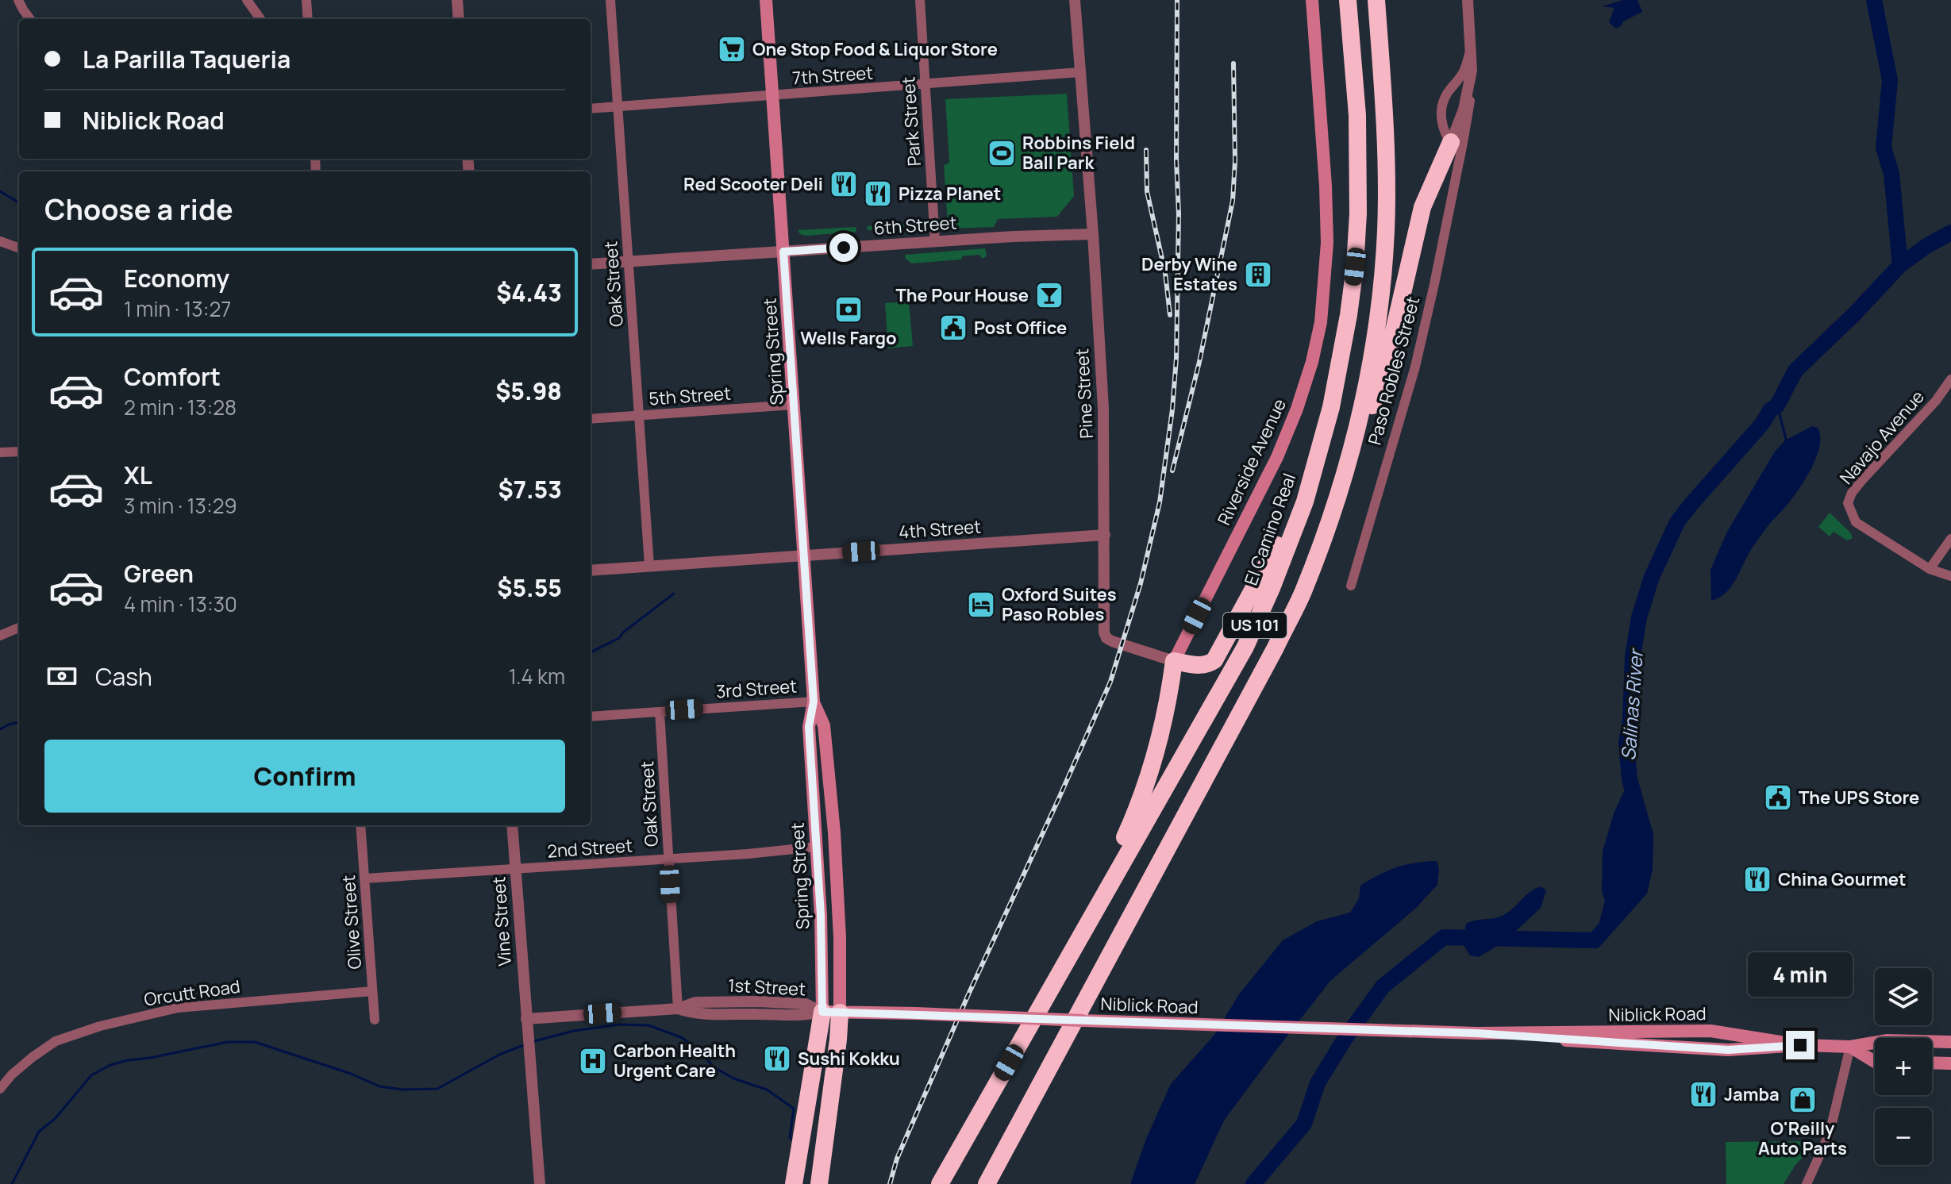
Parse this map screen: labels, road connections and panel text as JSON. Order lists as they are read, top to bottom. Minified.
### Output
{"streets":{"highway":["El Camino Real","US 101"],"main road":["Spring Street","Riverside Avenue","Niblick Road"],"street":["7th Street","Park Street","6th Street","Oak Street","Paso Robles Street","Pine Street","5th Street","Navajo Avenue","4th Street","3rd Street","2nd Street","Vine Street","Olive Street","1st Street","Orcutt Road"]},"crossings":[["7th Street","Park Street"],["7th Street","Oak Street"],["7th Street","Spring Street"],["7th Street","Pine Street"],["Park Street","6th Street"],["6th Street","Oak Street"],["6th Street","Spring Street"],["6th Street","Pine Street"],["Oak Street","5th Street"],["Oak Street","4th Street"],["Oak Street","3rd Street"],["Oak Street","2nd Street"],["Oak Street","1st Street"],["Spring Street","5th Street"],["Spring Street","4th Street"],["Spring Street","3rd Street"],["Spring Street","2nd Street"],["Spring Street","1st Street"],["Spring Street","Niblick Road"],["Pine Street","Riverside Avenue"],["Pine Street","4th Street"],["2nd Street","Vine Street"],["2nd Street","Olive Street"],["Vine Street","1st Street"],["Olive Street","Orcutt Road"],["1st Street","Niblick Road"]],"water":["Salinas River"],"places":{"supermarket":["One Stop Food & Liquor Store"],"sports":["Robbins Field Ball Park"],"restaurant":["Red Scooter Deli","Pizza Planet","China Gourmet","Sushi Kokku","Jamba"],"building":["Derby Wine Estates"],"bar":["The Pour House"],"bank":["Wells Fargo"],"public building":["Post Office","The UPS Store"],"hotel":["Oxford Suites Paso Robles"],"hospital":["Carbon Health Urgent Care"],"shop":["O'Reilly Auto Parts"]},"page":{"banner":["La Parilla Taqueria","Niblick Road"],"heading":"Choose a ride","list":[{"name":"Economy","note":"1 min · 13:27","value":"$4.43"},{"name":"Comfort","note":"2 min · 13:28","value":"$5.98"},{"name":"XL","note":"3 min · 13:29","value":"$7.53"},{"name":"Green","note":"4 min · 13:30","value":"$5.55"}],"pay":["Cash","1.4 km"],"buttons":"Confirm","bubble":"4 min","map_buttons":["+","−"]}}
